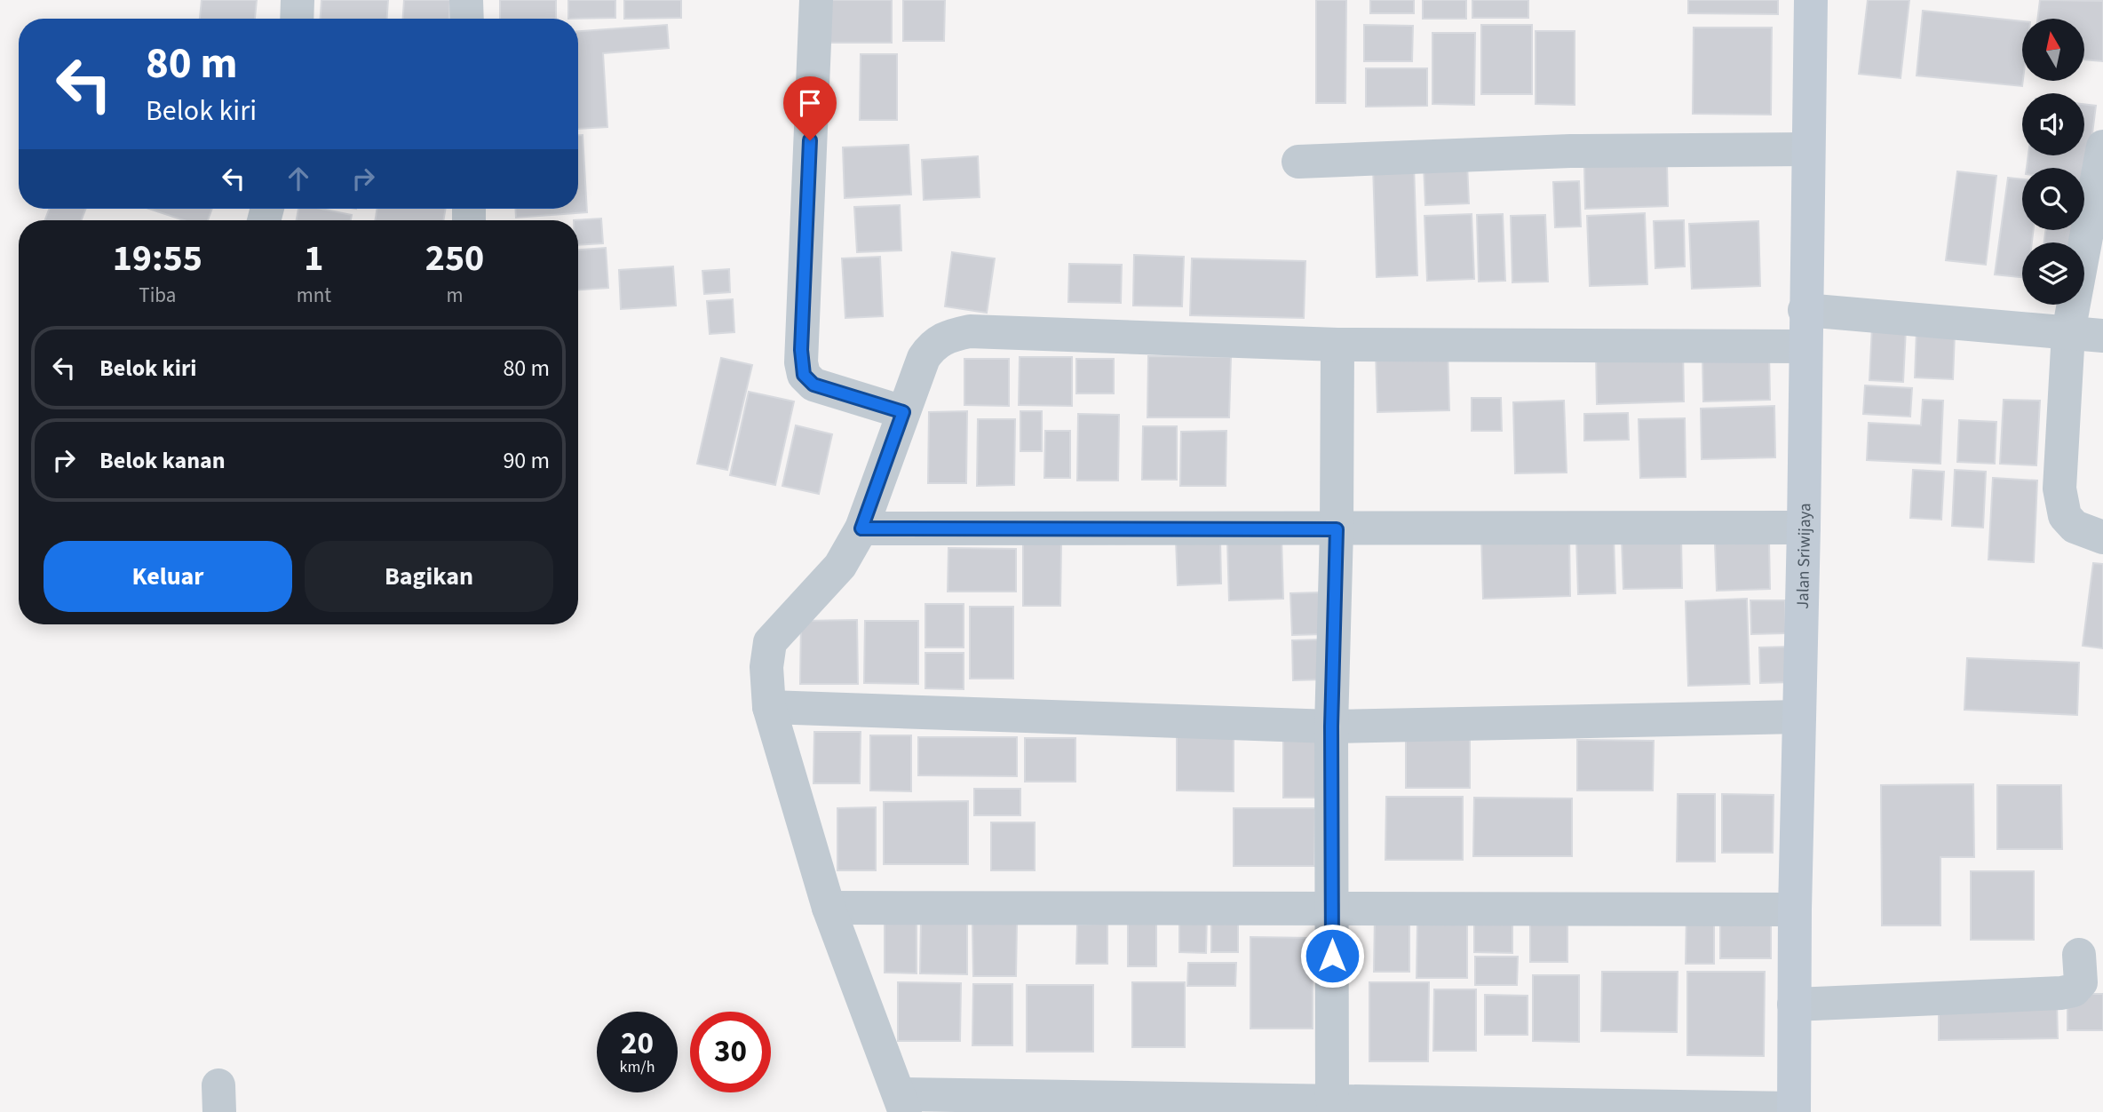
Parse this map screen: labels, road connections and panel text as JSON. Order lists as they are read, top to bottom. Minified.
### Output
{"streets":{"street":["Jalan Sriwijaya"]},"north":"top","page":{"turn":["80 m","Belok kiri"],"eta":["19:55","Tiba","1","mnt","250","m"],"list":[{"name":"Belok kiri","value":"80 m"},{"name":"Belok kanan","value":"90 m"}],"buttons":["Keluar","Bagikan"],"speed":"20 km/h","limit":"30"}}
